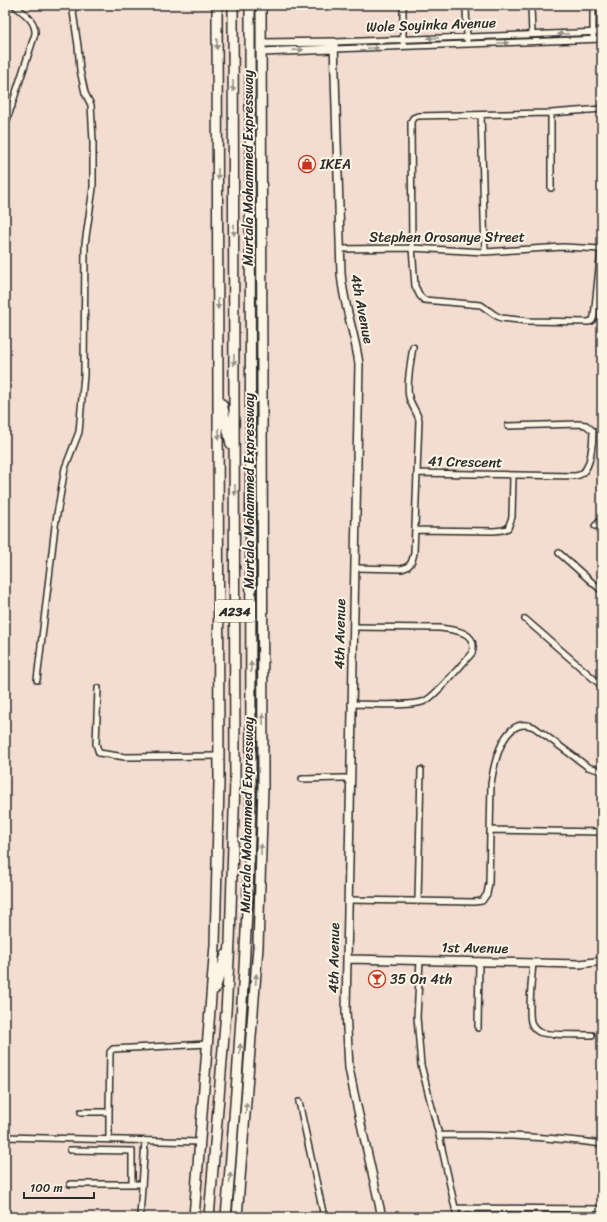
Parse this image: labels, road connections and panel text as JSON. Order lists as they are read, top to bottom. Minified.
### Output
{"streets":{"highway":["Murtala Mohammed Expressway","A234"],"street":["Wole Soyinka Avenue","Stephen Orosanye Street","4th Avenue","41 Crescent","1st Avenue"]},"crossings":[["Wole Soyinka Avenue","Murtala Mohammed Expressway"],["Wole Soyinka Avenue","4th Avenue"],["Stephen Orosanye Street","4th Avenue"],["4th Avenue","41 Crescent"],["4th Avenue","1st Avenue"]],"places":{"shop":["IKEA"],"bar":["35 On 4th"]},"scale_bar":"100 m"}
